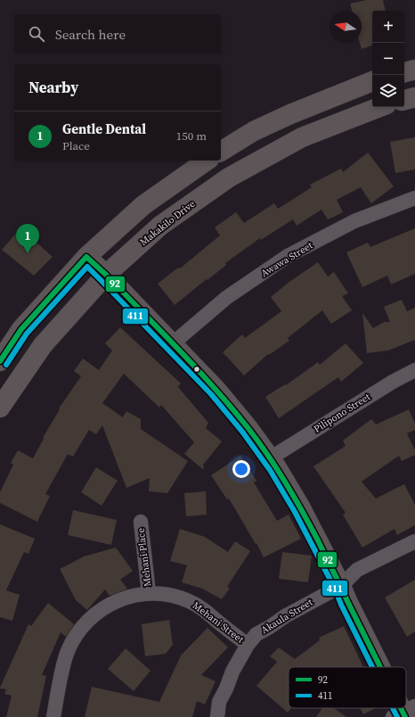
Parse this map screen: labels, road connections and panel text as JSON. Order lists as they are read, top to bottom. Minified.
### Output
{"streets":{"main road":["Makakilo Drive"],"street":["Awawa Street","Pilipono Street","Mehani Place","Akaula Street","Mehani Street"]},"crossings":[["Mehani Place","Mehani Street"],["Akaula Street","Mehani Street"]],"lines":["transit line 92","transit line 411"],"legend":["92","411"],"north":"left","page":{"map_buttons":["+","−"],"search":"Search here","heading":"Nearby","list":[{"mark":"1","name":"Gentle Dental","note":"Place","value":"150 m"}],"pins":"1"}}
